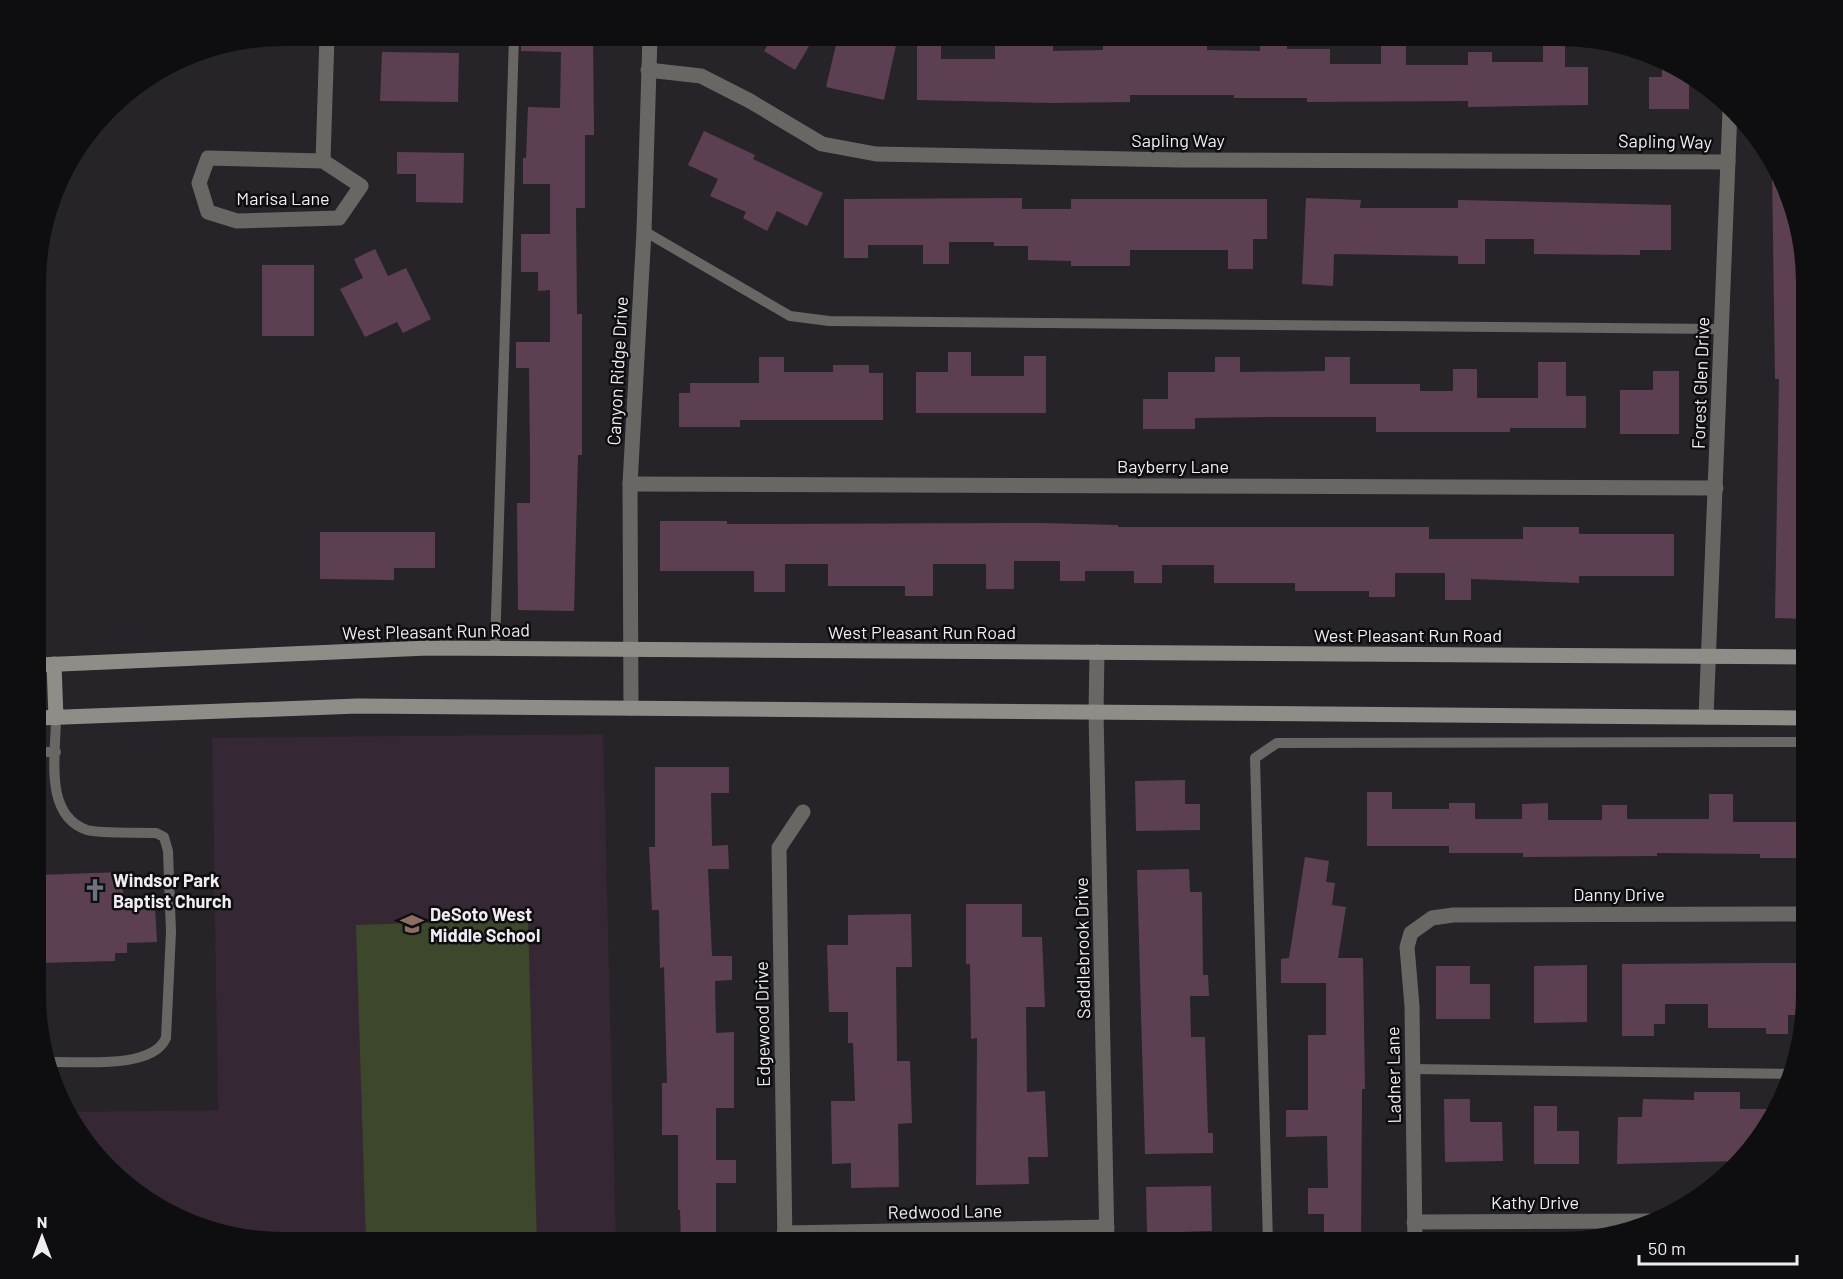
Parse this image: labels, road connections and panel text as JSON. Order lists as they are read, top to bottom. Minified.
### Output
{"streets":{"main road":["West Pleasant Run Road"],"street":["Sapling Way","Marisa Lane","Canyon Ridge Drive","Forest Glen Drive","Bayberry Lane","Danny Drive","Saddlebrook Drive","Edgewood Drive","Ladner Lane","Kathy Drive","Redwood Lane"]},"crossings":[["Sapling Way","Canyon Ridge Drive"],["Sapling Way","Forest Glen Drive"],["Canyon Ridge Drive","Bayberry Lane"],["Canyon Ridge Drive","West Pleasant Run Road"],["Forest Glen Drive","Bayberry Lane"],["Forest Glen Drive","West Pleasant Run Road"],["West Pleasant Run Road","Saddlebrook Drive"],["Danny Drive","Ladner Lane"],["Saddlebrook Drive","Redwood Lane"],["Ladner Lane","Kathy Drive"]],"places":{"church":["Windsor Park Baptist Church"],"school or university":["DeSoto West Middle School"]},"scale_bar":"50 m","north":"top"}
